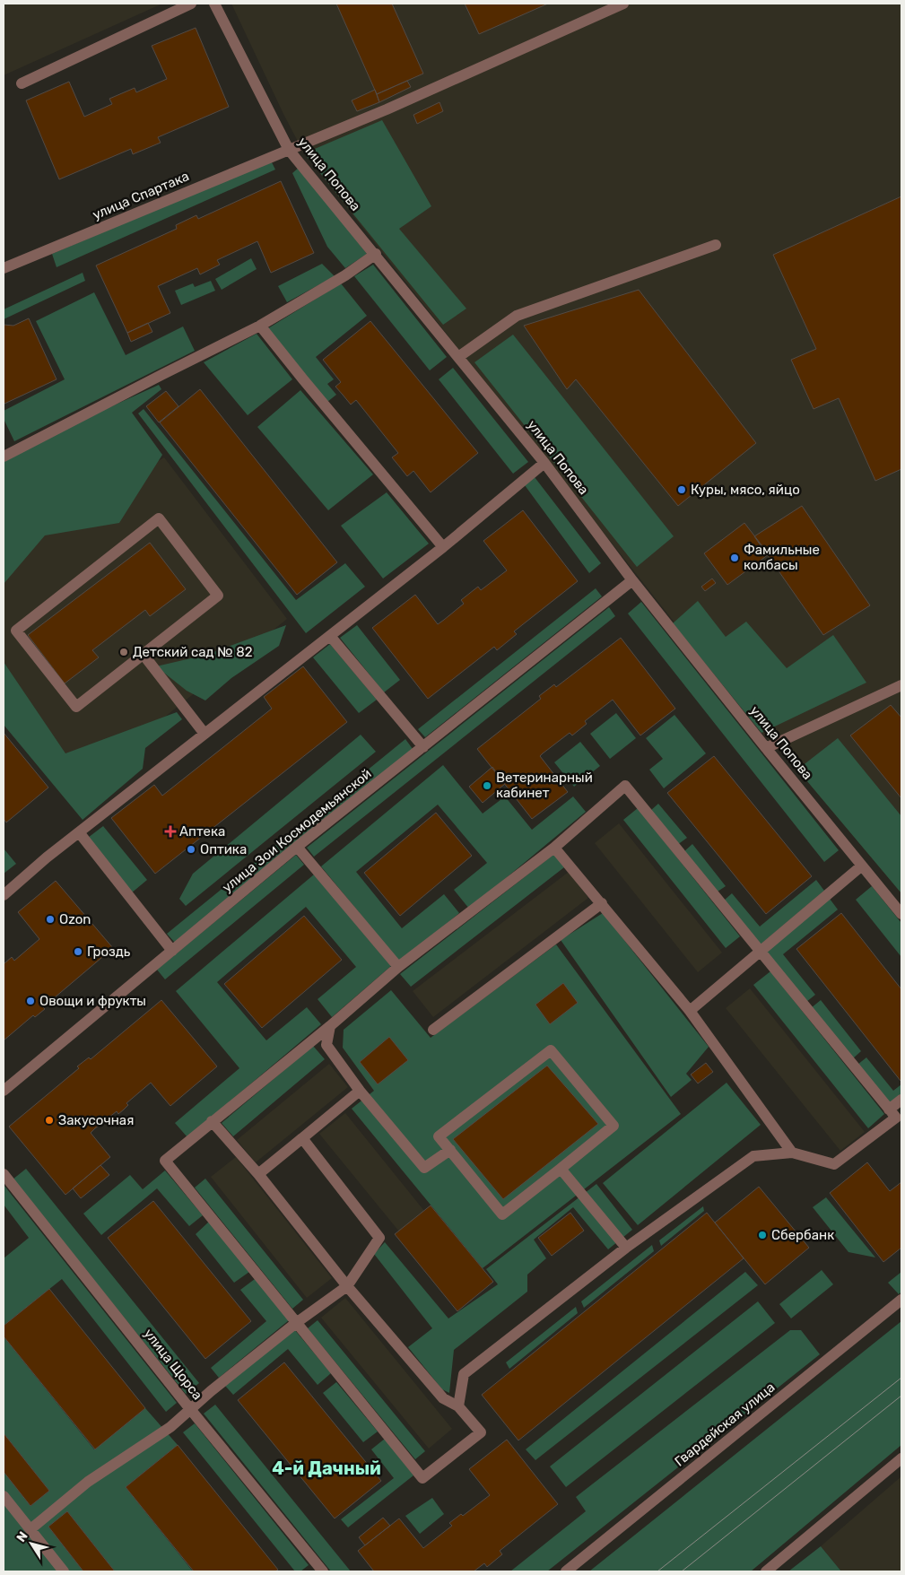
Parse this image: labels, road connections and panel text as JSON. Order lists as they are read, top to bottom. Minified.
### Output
{"streets":{"street":["улица Попова","улица Спартака","улица Зои Космодемьянской","улица Щорса","Гвардейская улица"]},"crossings":[["улица Попова","улица Спартака"],["улица Попова","улица Зои Космодемьянской"]],"districts":["4-й Дачный"],"places":{"other":["Куры, мясо, яйцо","Фамильные колбасы","Детский сад № 82","Ветеринарный кабинет","Оптика","Ozon","Гроздь","Овощи и фрукты","Закусочная","Сбербанк"],"health":["Аптека"]},"north":"top left"}
